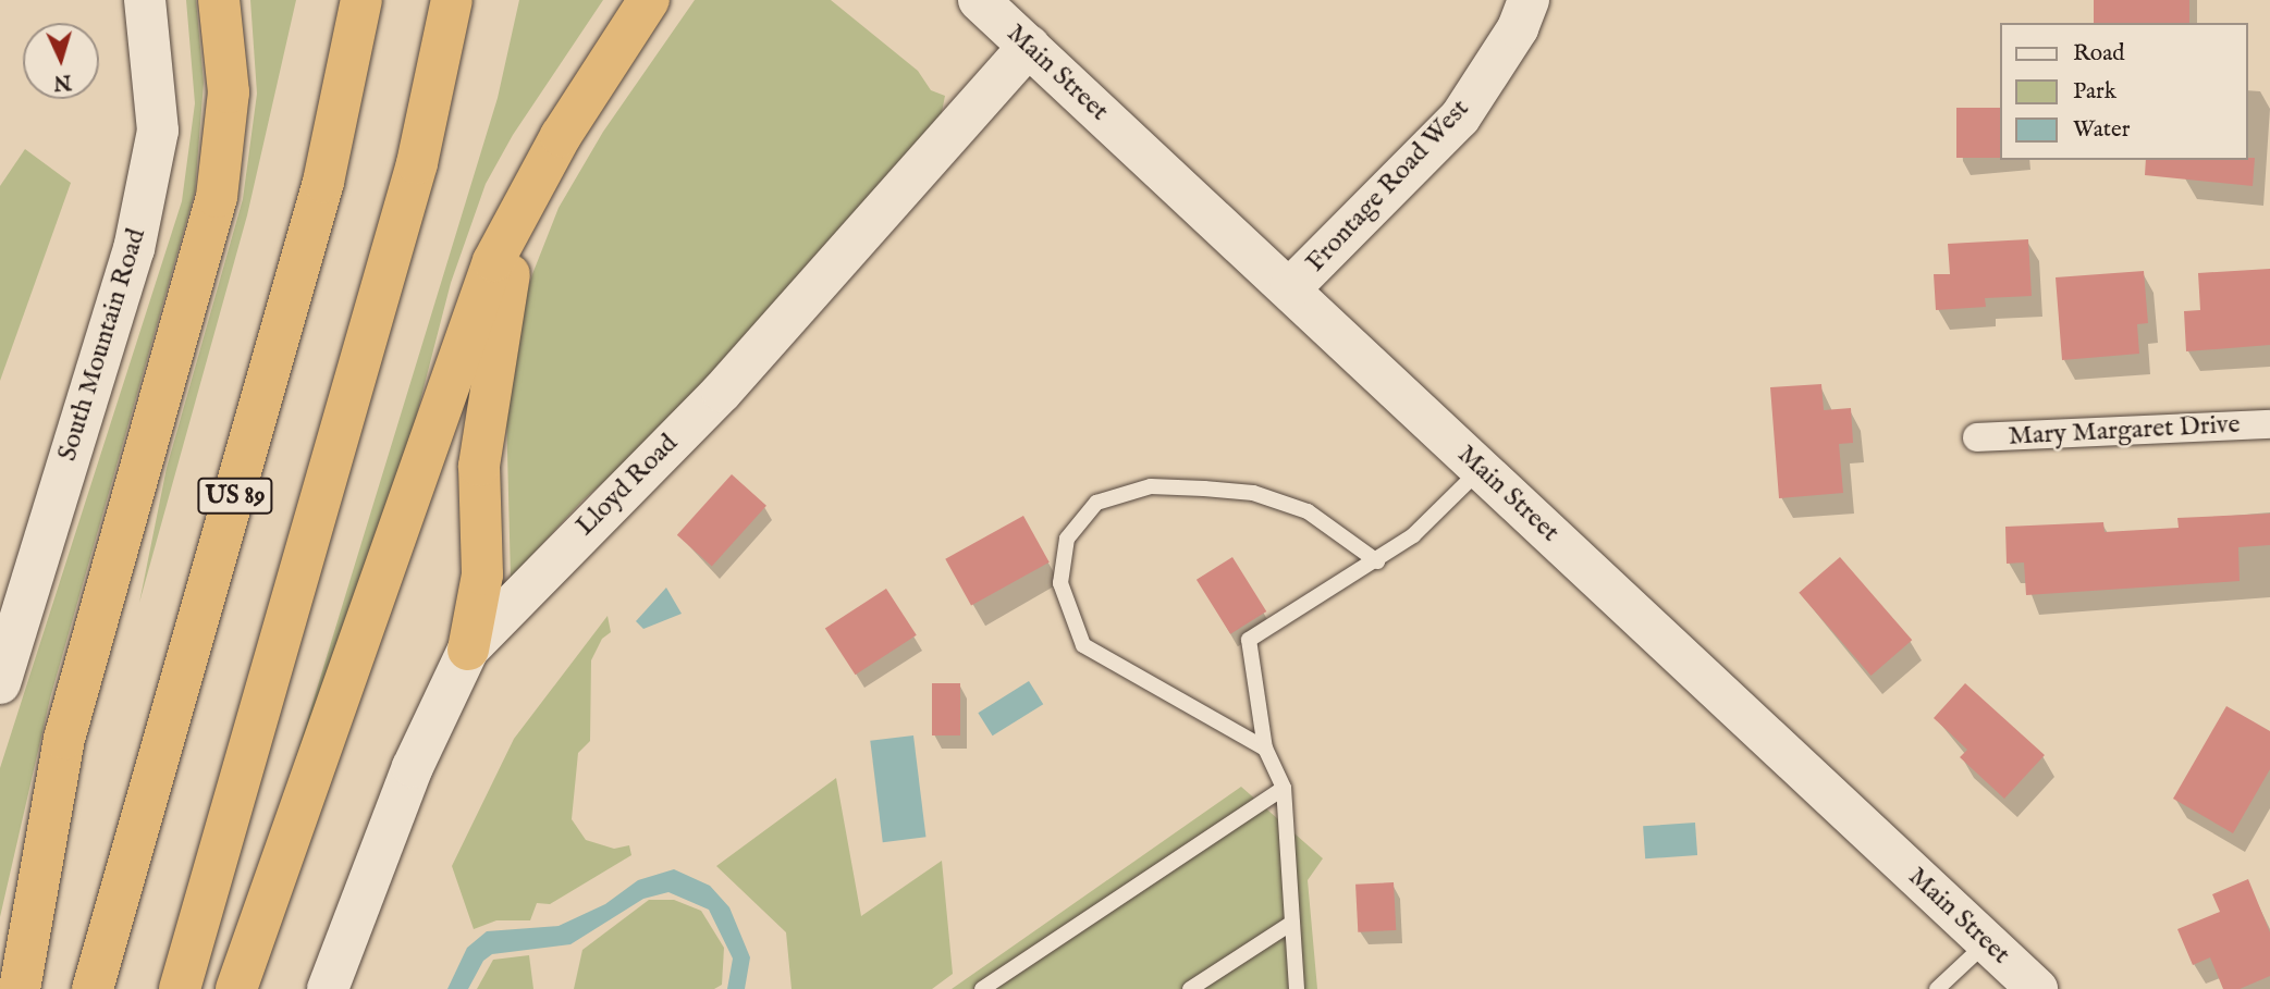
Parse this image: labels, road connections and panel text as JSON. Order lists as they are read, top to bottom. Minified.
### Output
{"streets":{"highway":["US 89"],"street":["Main Street","Frontage Road West","South Mountain Road","Mary Margaret Drive","Lloyd Road"]},"crossings":[["Main Street","Frontage Road West"],["Main Street","Lloyd Road"]],"legend":["Road","Park","Water"],"north":"bottom"}
